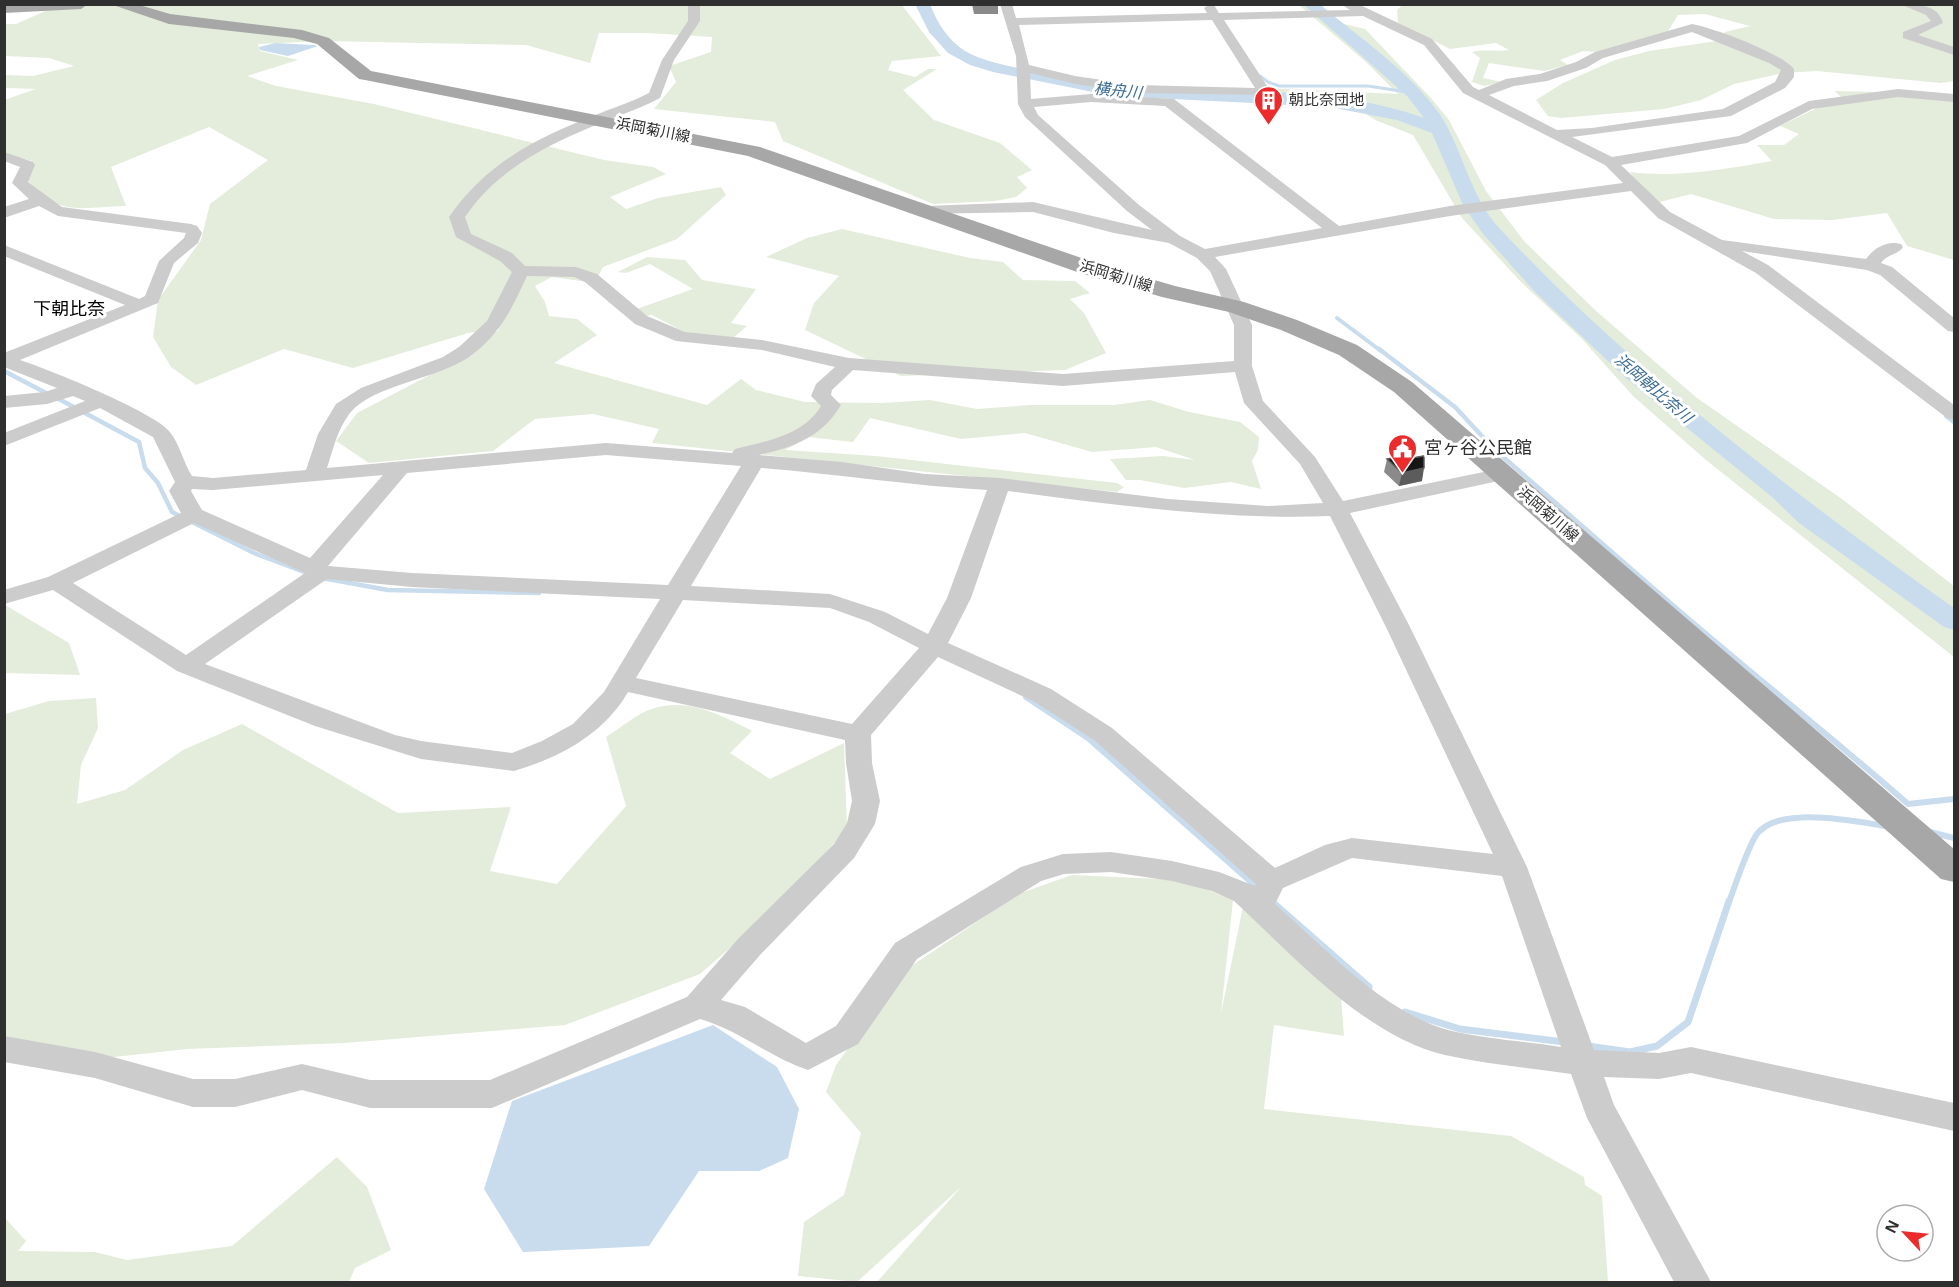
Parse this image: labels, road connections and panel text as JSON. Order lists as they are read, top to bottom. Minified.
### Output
{"streets":{"main road":["浜岡菊川線"]},"districts":["下朝比奈"],"water":["横舟川","浜岡朝比奈川"],"places":{"building":["朝比奈団地"],"public building":["宮ヶ谷公民館"]},"north":"top left"}
